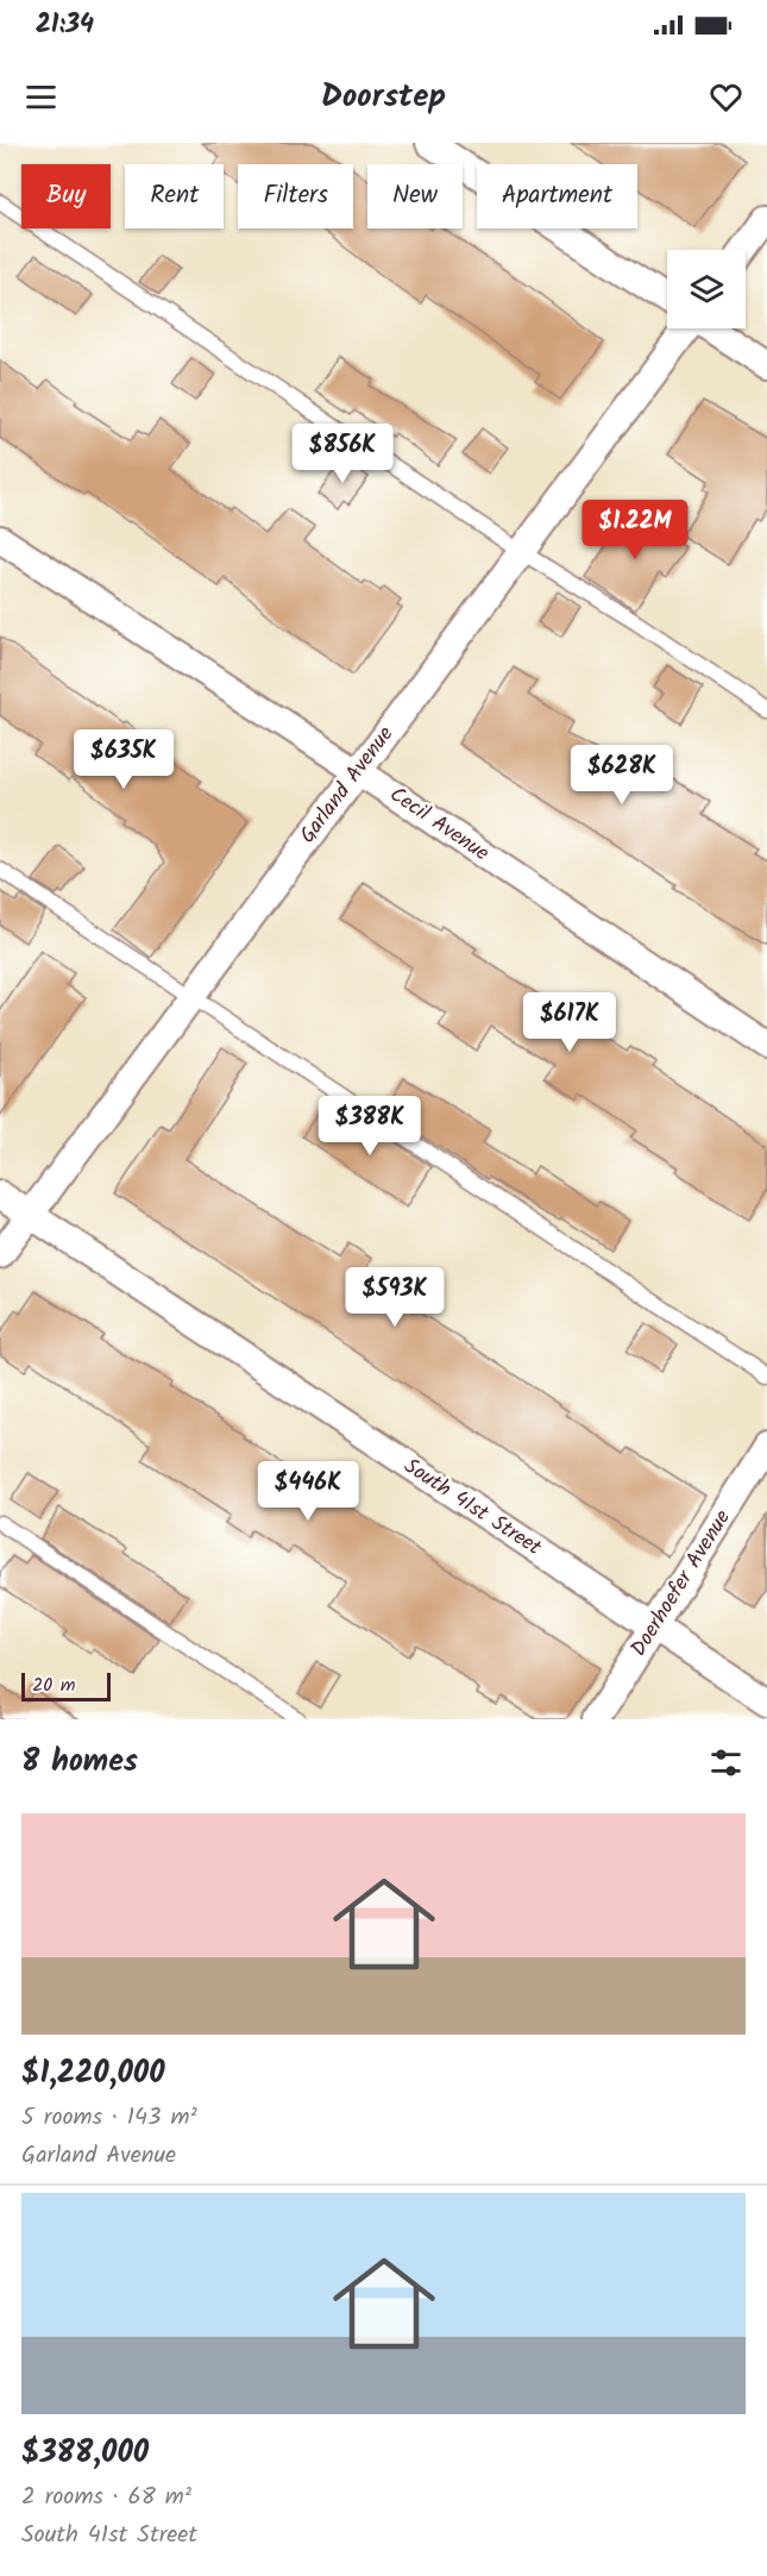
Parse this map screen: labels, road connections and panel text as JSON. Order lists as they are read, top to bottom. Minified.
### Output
{"streets":{"street":["Garland Avenue","Cecil Avenue","South 41st Street","Doerhoefer Avenue"]},"crossings":[["Garland Avenue","Cecil Avenue"],["Garland Avenue","South 41st Street"],["South 41st Street","Doerhoefer Avenue"]],"scale_bar":"20 m","page":{"status":"21:34","header":"Doorstep","chip":["Buy","Rent","Filters","New","Apartment"],"price":["$856K","$1.22M","$635K","$628K","$617K","$388K","$593K","$446K"],"scale":"20 m","heading":"8 homes","list":[{"name":"$1,220,000","note":"5 rooms · 143 m² · Garland Avenue"},{"name":"$388,000","note":"2 rooms · 68 m² · South 41st Street"}]}}
